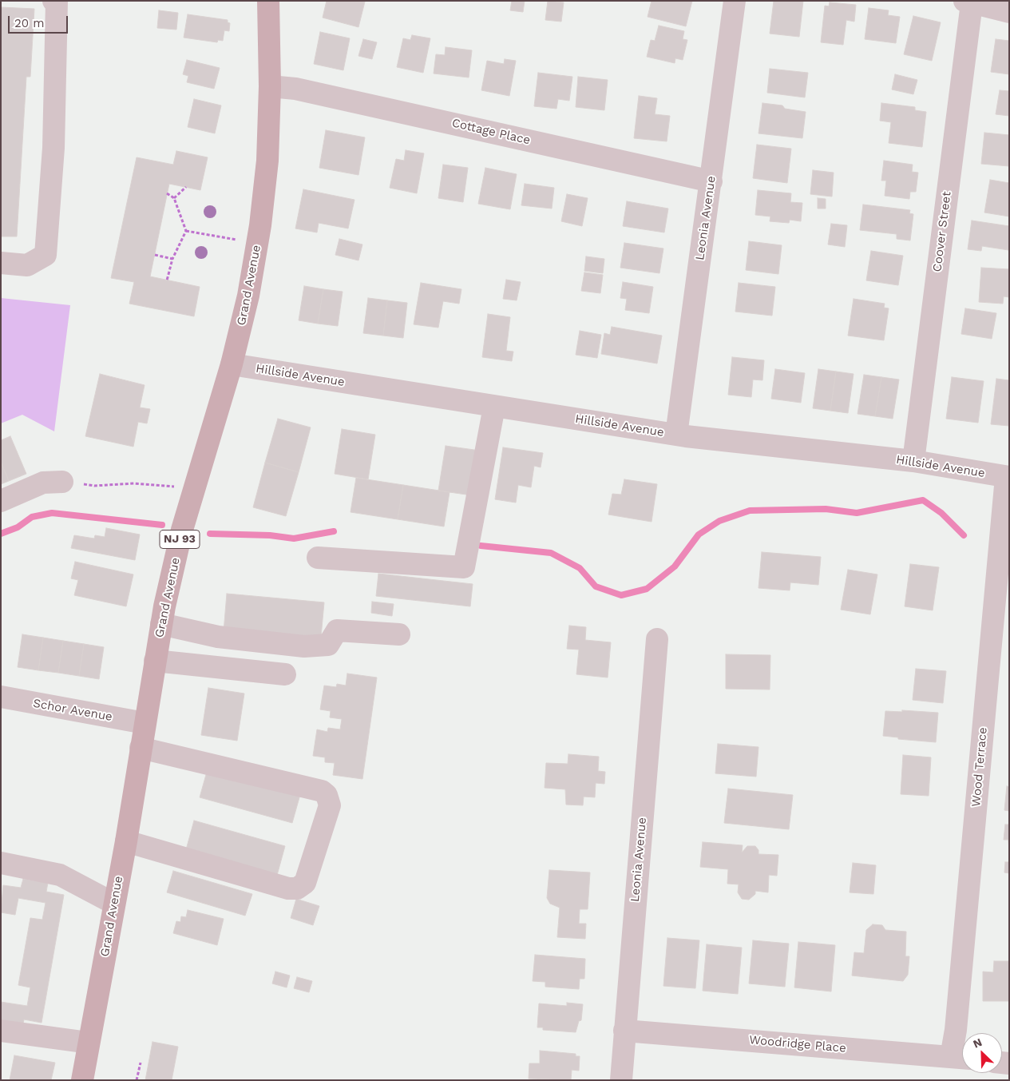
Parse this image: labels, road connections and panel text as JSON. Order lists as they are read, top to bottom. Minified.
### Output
{"streets":{"main road":["Grand Avenue","NJ 93"],"street":["Cottage Place","Leonia Avenue","Coover Street","Hillside Avenue","Schor Avenue","Wood Terrace","Woodridge Place"]},"crossings":[["Cottage Place","Leonia Avenue"],["Cottage Place","Grand Avenue"],["Leonia Avenue","Hillside Avenue"],["Leonia Avenue","Woodridge Place"],["Coover Street","Hillside Avenue"],["Grand Avenue","Hillside Avenue"],["Grand Avenue","Schor Avenue"],["Hillside Avenue","Wood Terrace"],["Wood Terrace","Woodridge Place"]],"scale_bar":"20 m","north":"top left"}
